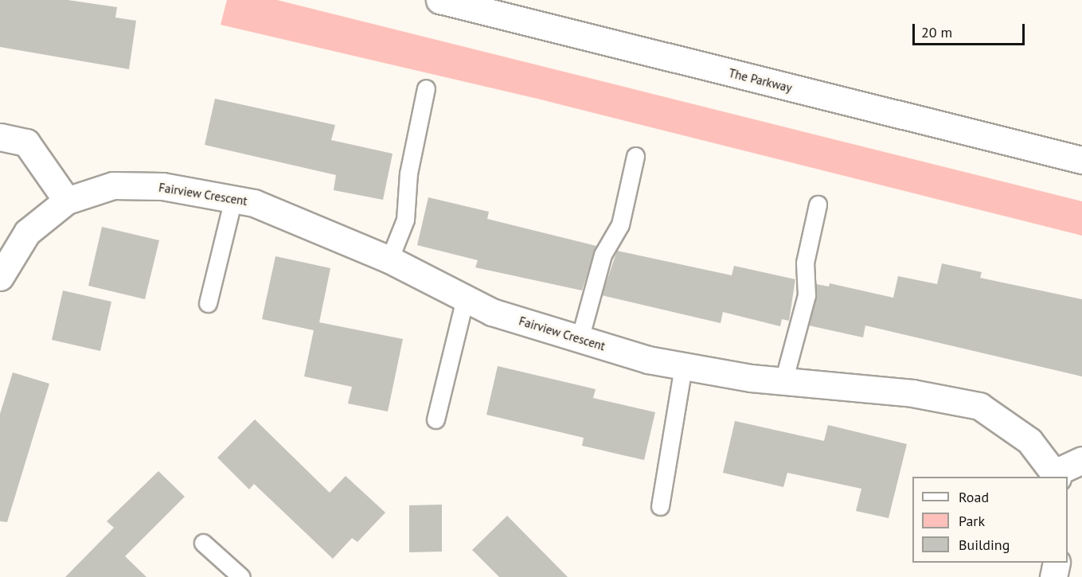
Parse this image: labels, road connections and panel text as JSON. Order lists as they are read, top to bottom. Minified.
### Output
{"streets":{"street":["The Parkway","Fairview Crescent"]},"legend":["Road","Park","Building"],"scale_bar":"20 m"}
